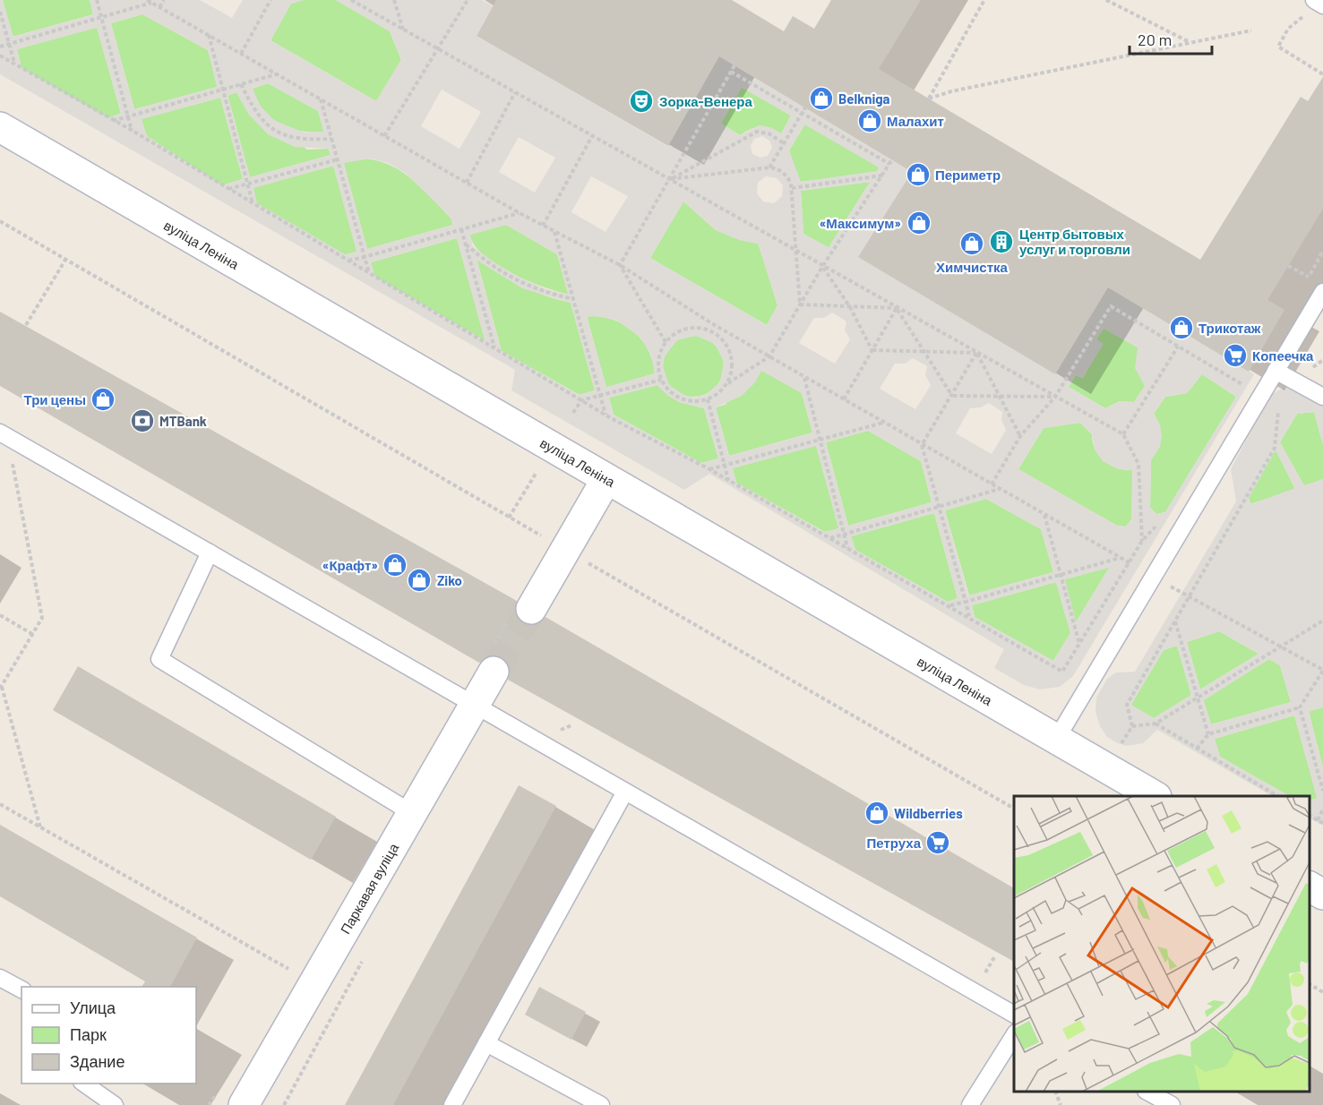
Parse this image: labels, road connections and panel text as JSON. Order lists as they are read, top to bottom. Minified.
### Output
{"streets":{"main road":["вуліца Леніна","Паркавая вуліца"]},"places":{"shop":["Belkniga","Малахит","Периметр","«Максимум»","Химчистка","Трикотаж","Три цены","«Крафт»","Ziko","Wildberries"],"theatre":["Зорка-Венера"],"building":["Центр бытовых услуг и торговли"],"supermarket":["Копеечка","Петруха"],"bank":["MTBank"]},"legend":["Улица","Парк","Здание"],"scale_bar":"20 m"}
